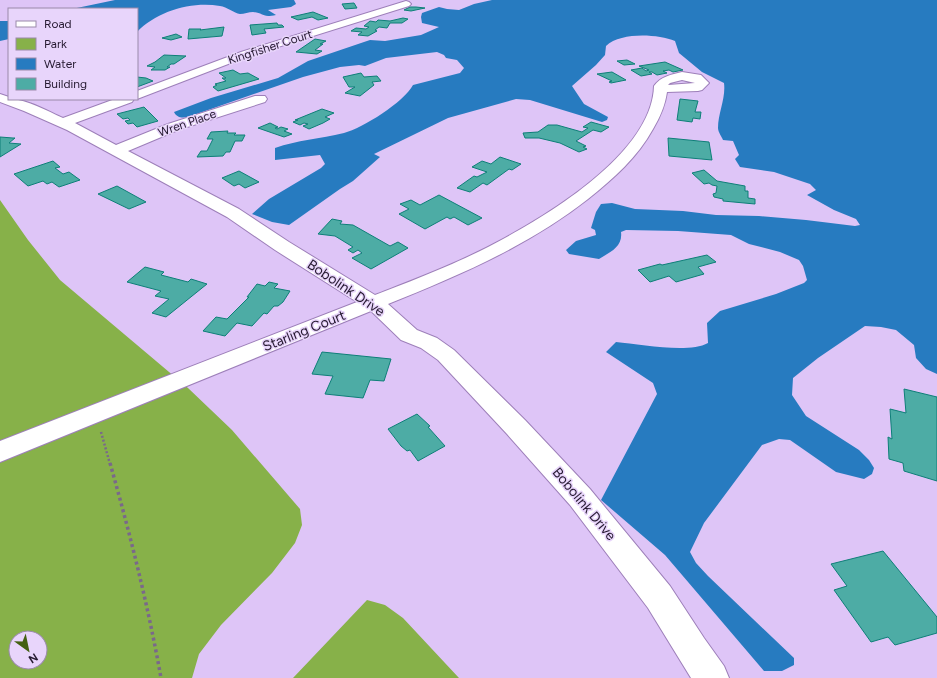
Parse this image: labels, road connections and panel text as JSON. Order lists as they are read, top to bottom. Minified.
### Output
{"streets":{"street":["Kingfisher Court","Wren Place","Bobolink Drive","Starling Court"]},"crossings":[["Wren Place","Bobolink Drive"],["Bobolink Drive","Starling Court"]],"legend":["Road","Park","Water","Building"],"north":"bottom right"}
